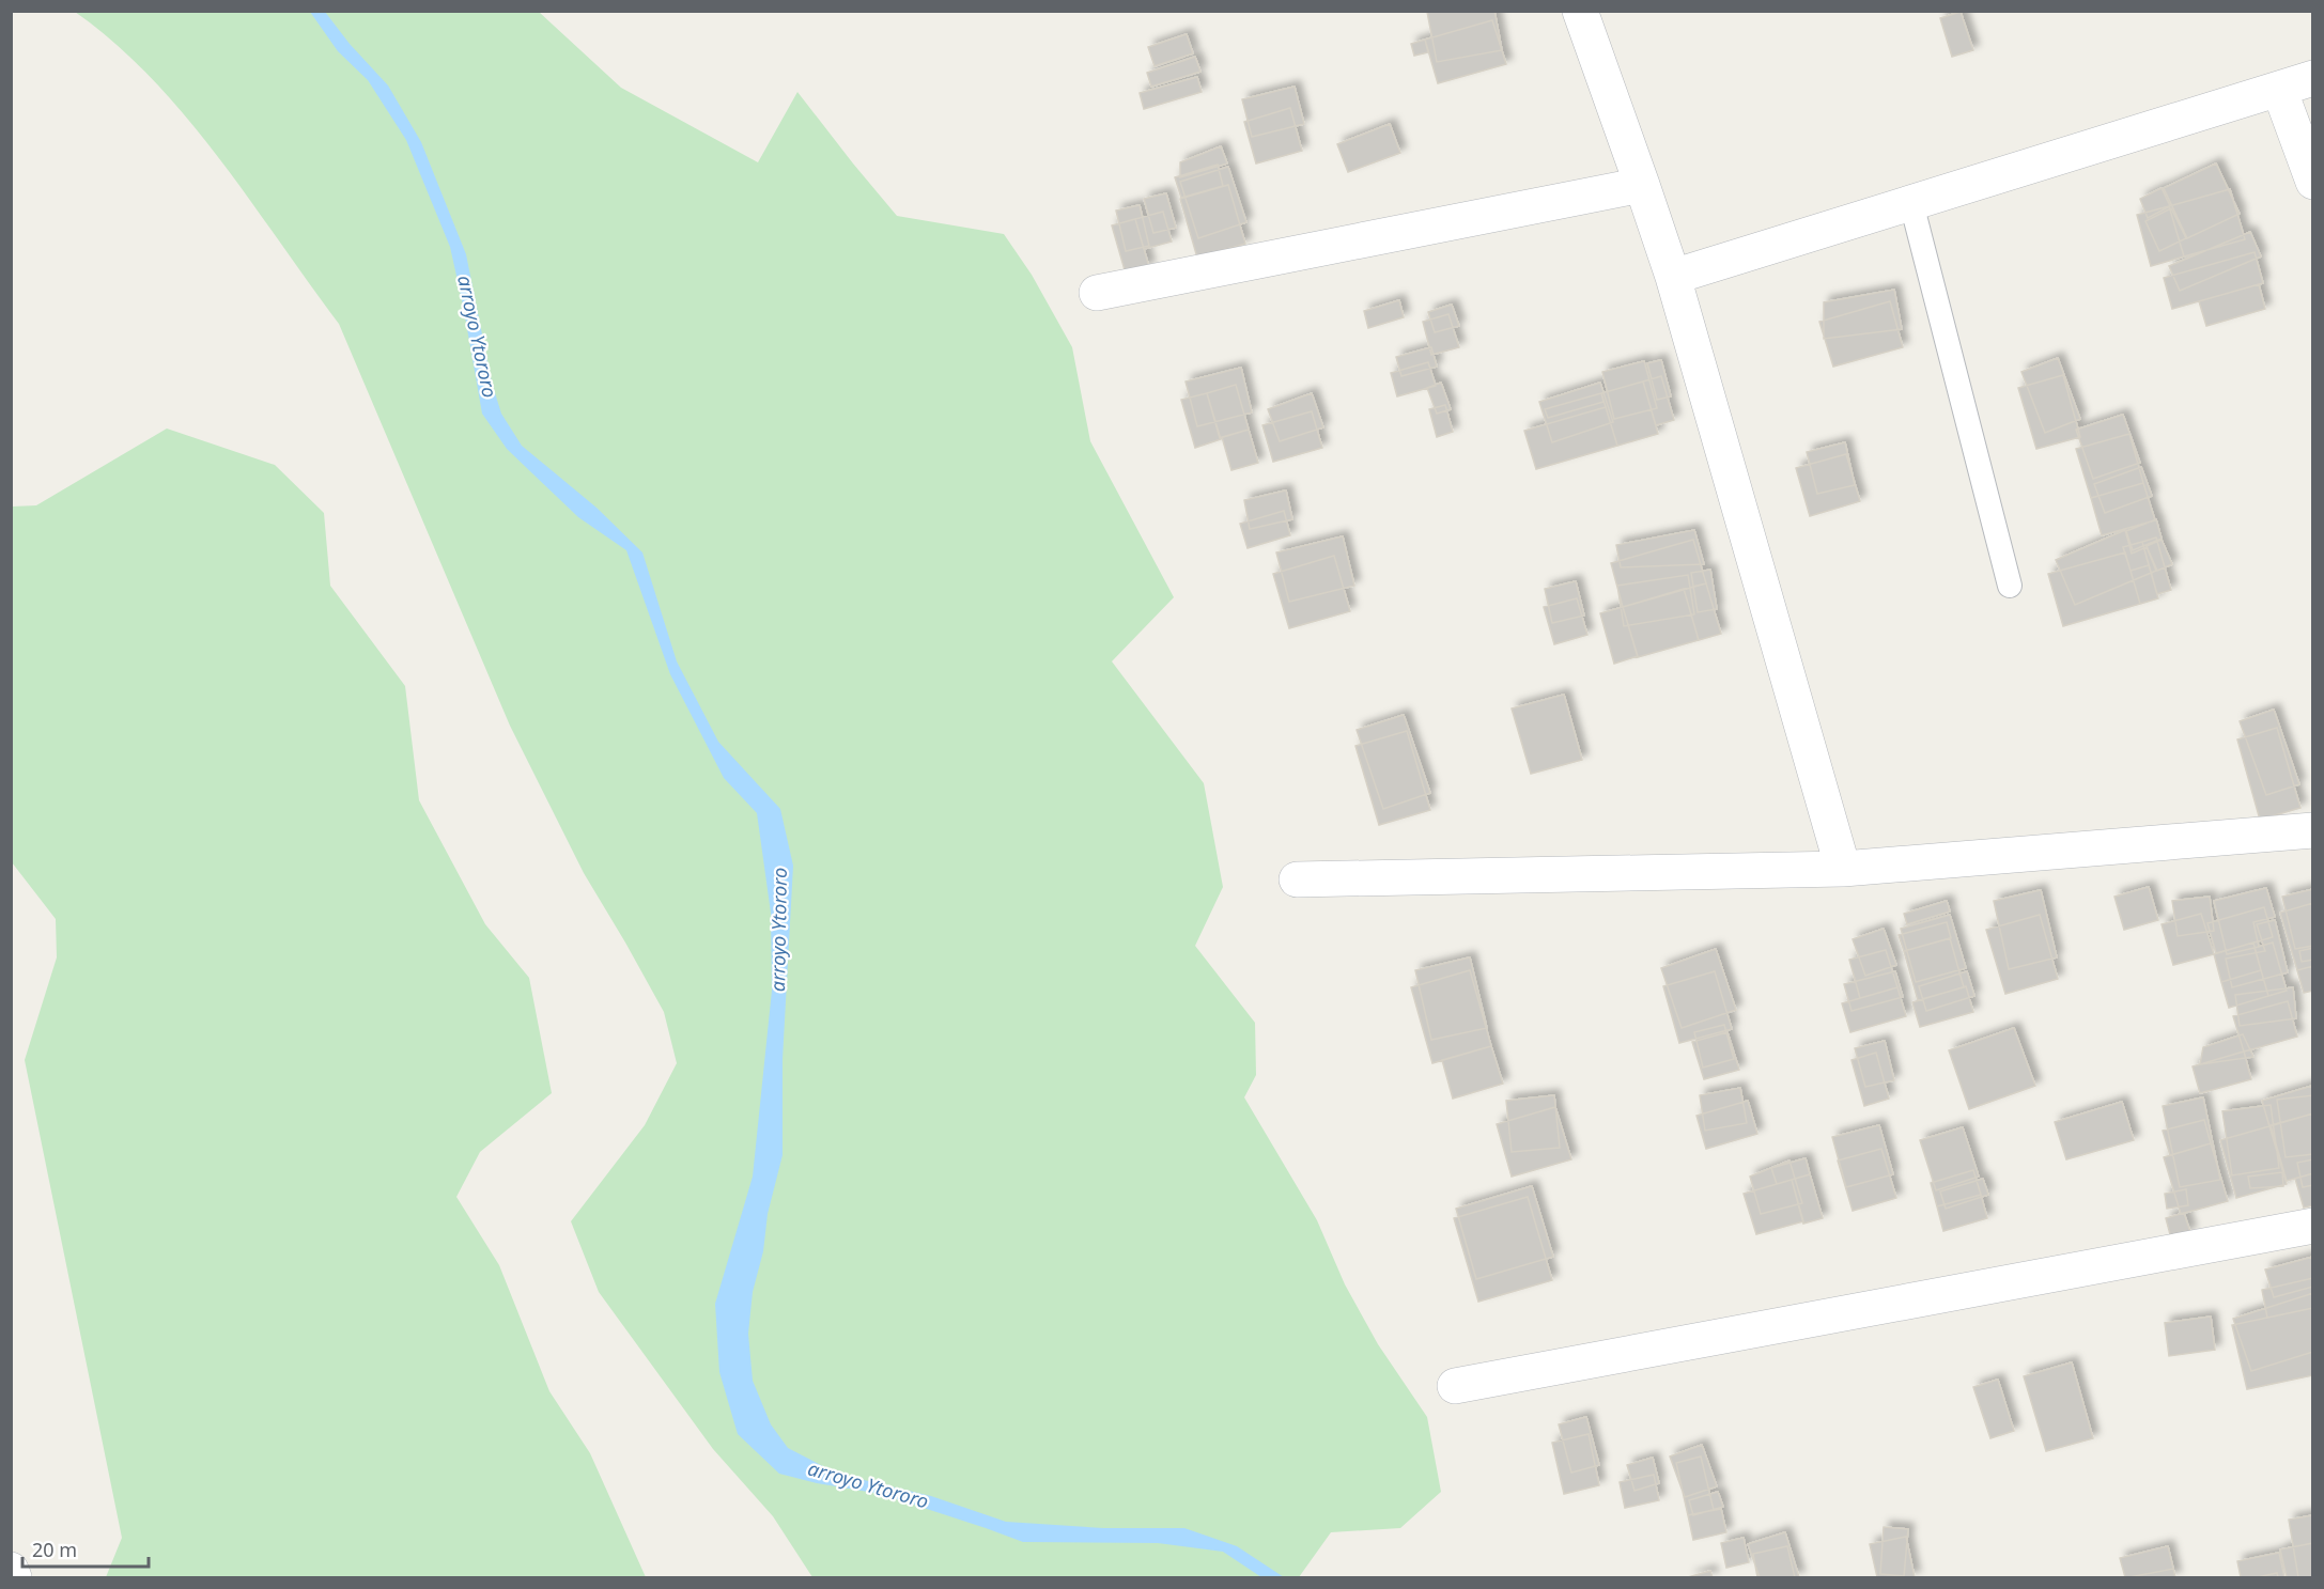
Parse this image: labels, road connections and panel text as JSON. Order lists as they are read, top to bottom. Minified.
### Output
{"water":["arroyo Ytororo"],"scale_bar":"20 m"}
